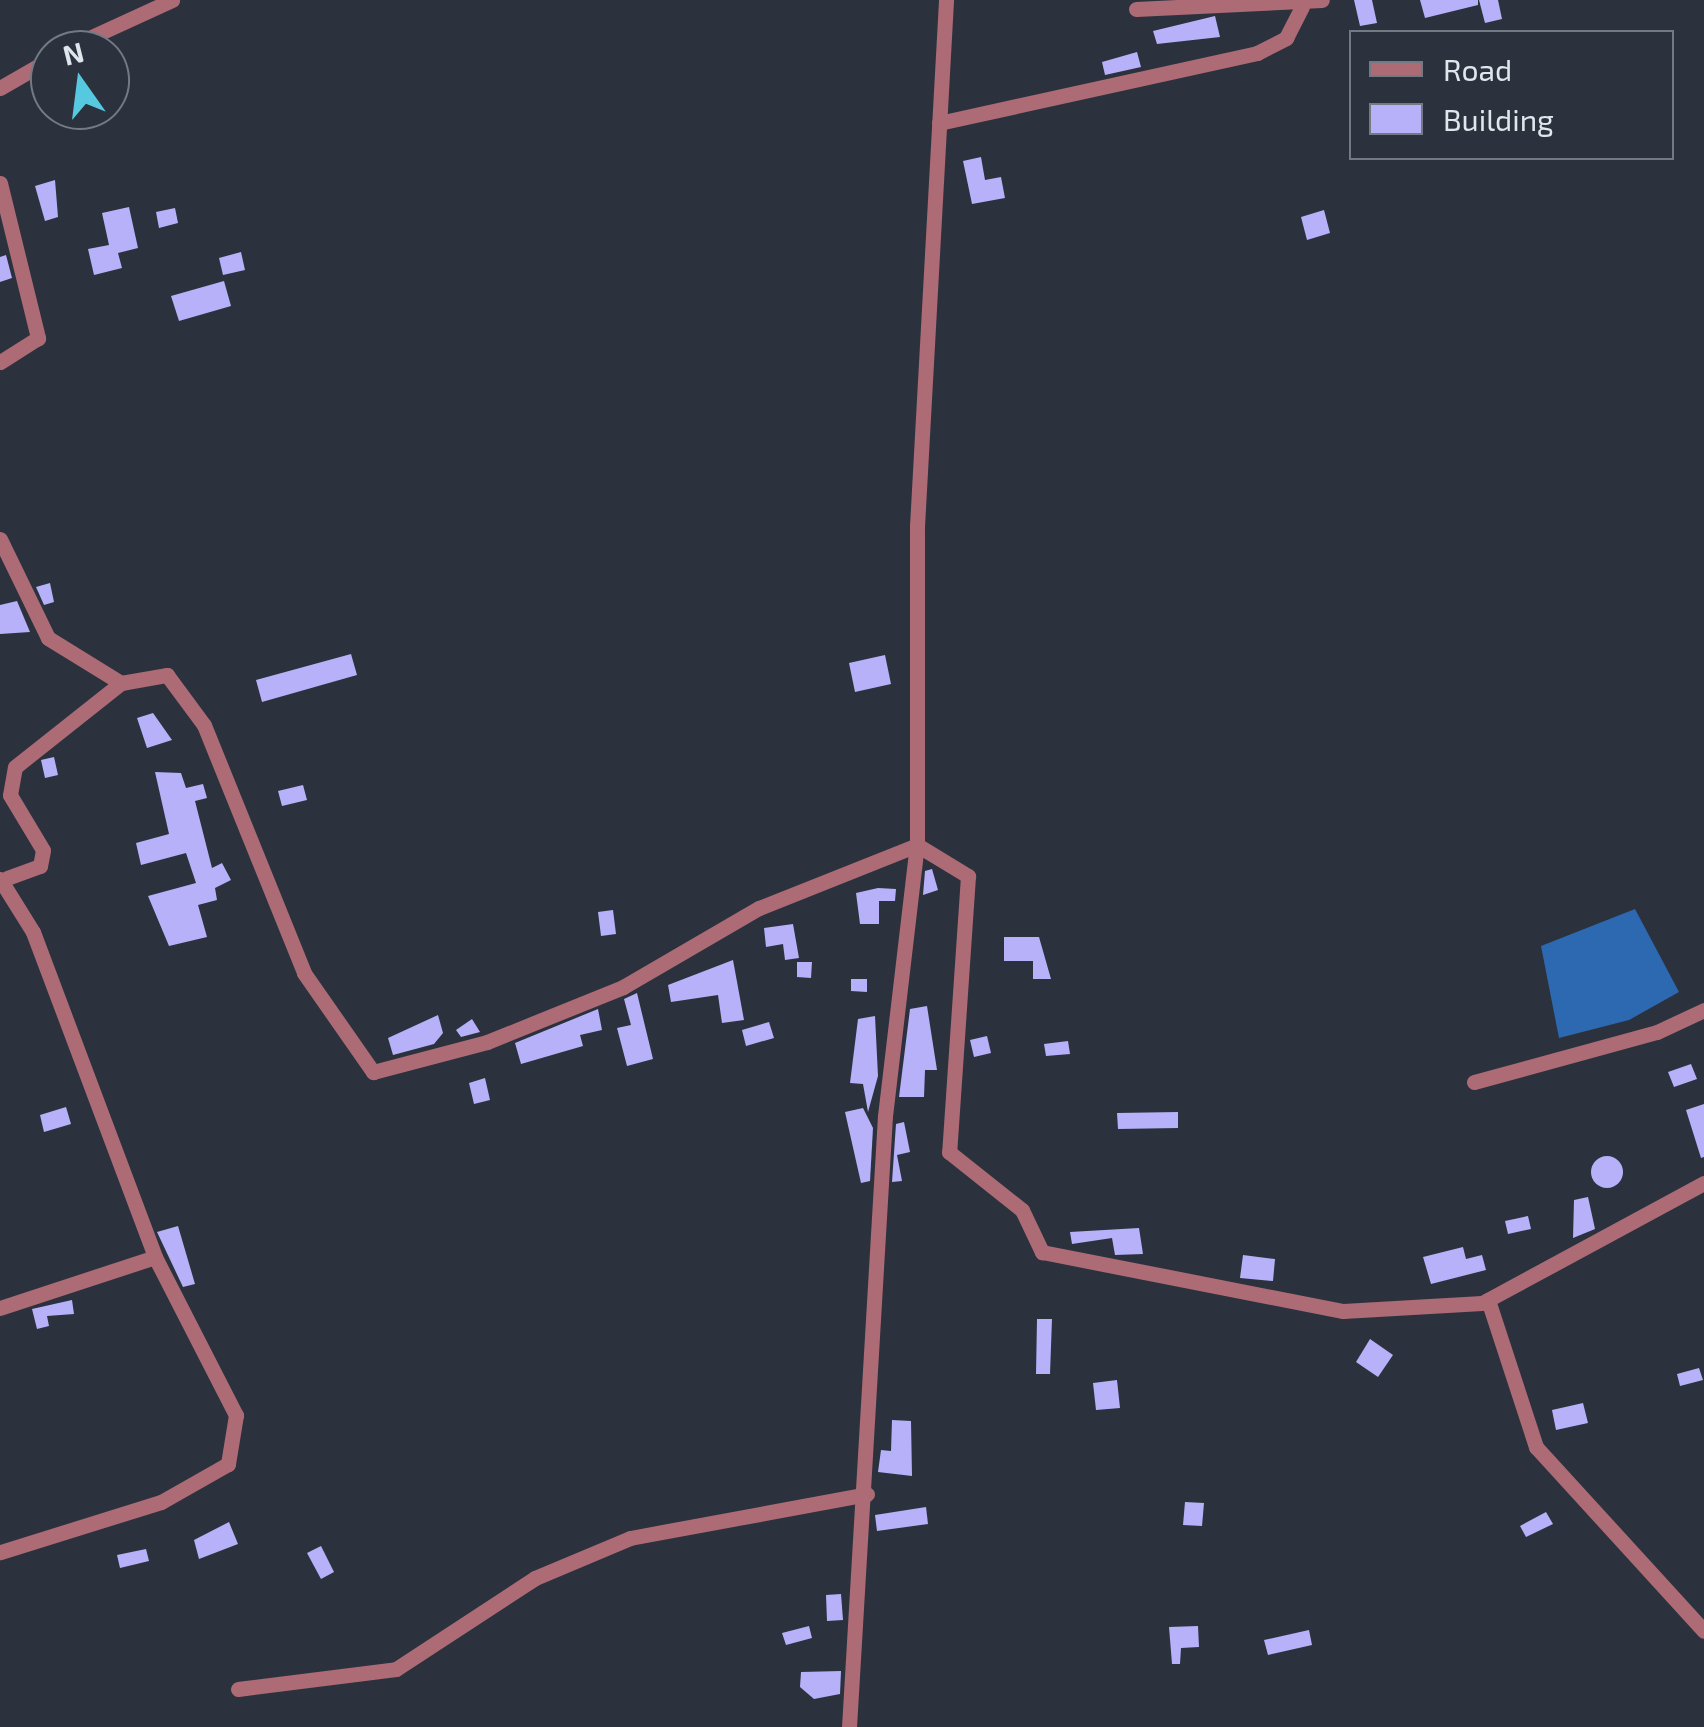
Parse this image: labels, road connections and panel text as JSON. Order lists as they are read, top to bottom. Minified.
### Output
{"legend":["Road","Building"],"north":"top"}
